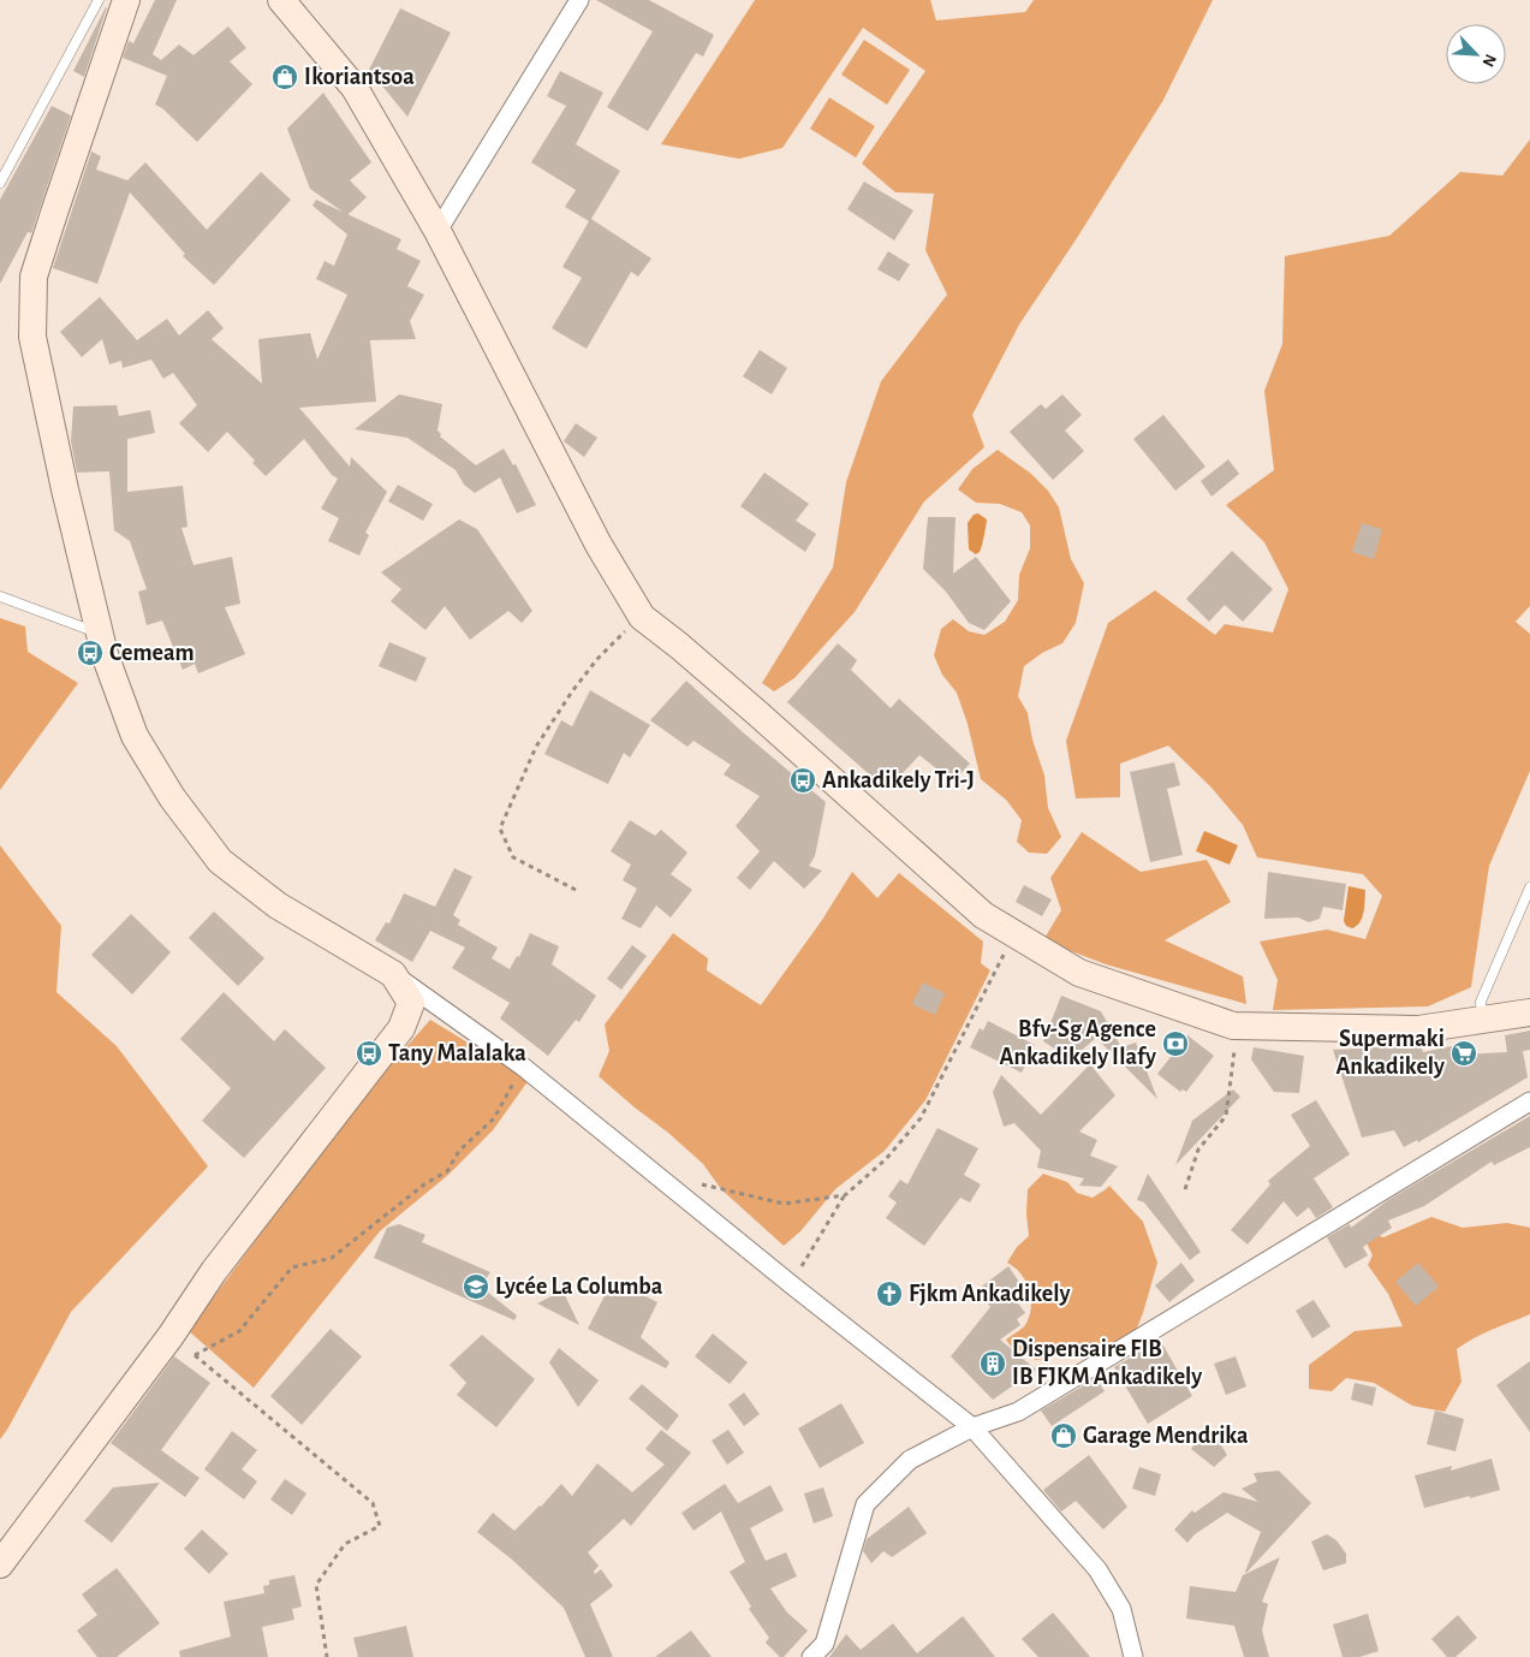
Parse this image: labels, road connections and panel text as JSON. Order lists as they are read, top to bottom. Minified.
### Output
{"places":{"shop":["Ikoriantsoa","Garage Mendrika"],"bus stop":["Cemeam","Ankadikely Tri-J","Tany Malalaka"],"bank":["Bfv-Sg Agence Ankadikely Ilafy"],"supermarket":["Supermaki Ankadikely"],"school or university":["Lycée La Columba"],"church":["Fjkm Ankadikely"],"building":["Dispensaire FIB IB FJKM Ankadikely"]},"north":"bottom right"}
